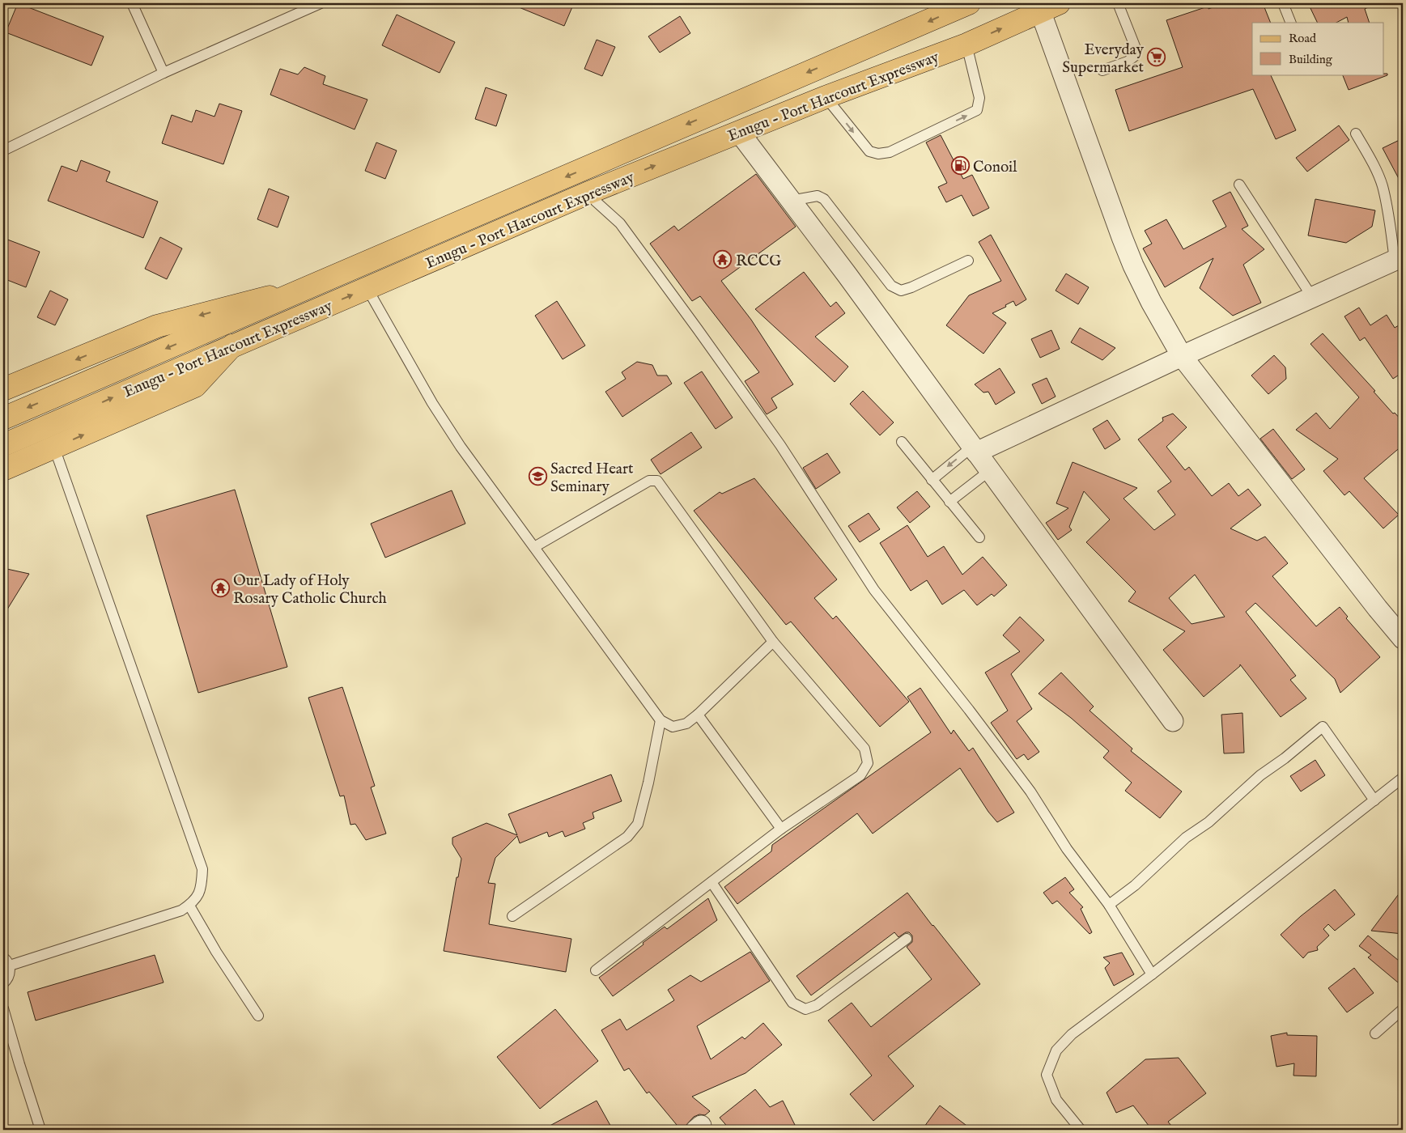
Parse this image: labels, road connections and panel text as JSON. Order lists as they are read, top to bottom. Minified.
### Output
{"streets":{"main road":["Enugu - Port Harcourt Expressway"]},"places":{"supermarket":["Everyday Supermarket"],"fuel station":["Conoil"],"temple":["RCCG","Our Lady of Holy Rosary Catholic Church"],"school or university":["Sacred Heart Seminary"]},"legend":["Road","Building"]}
